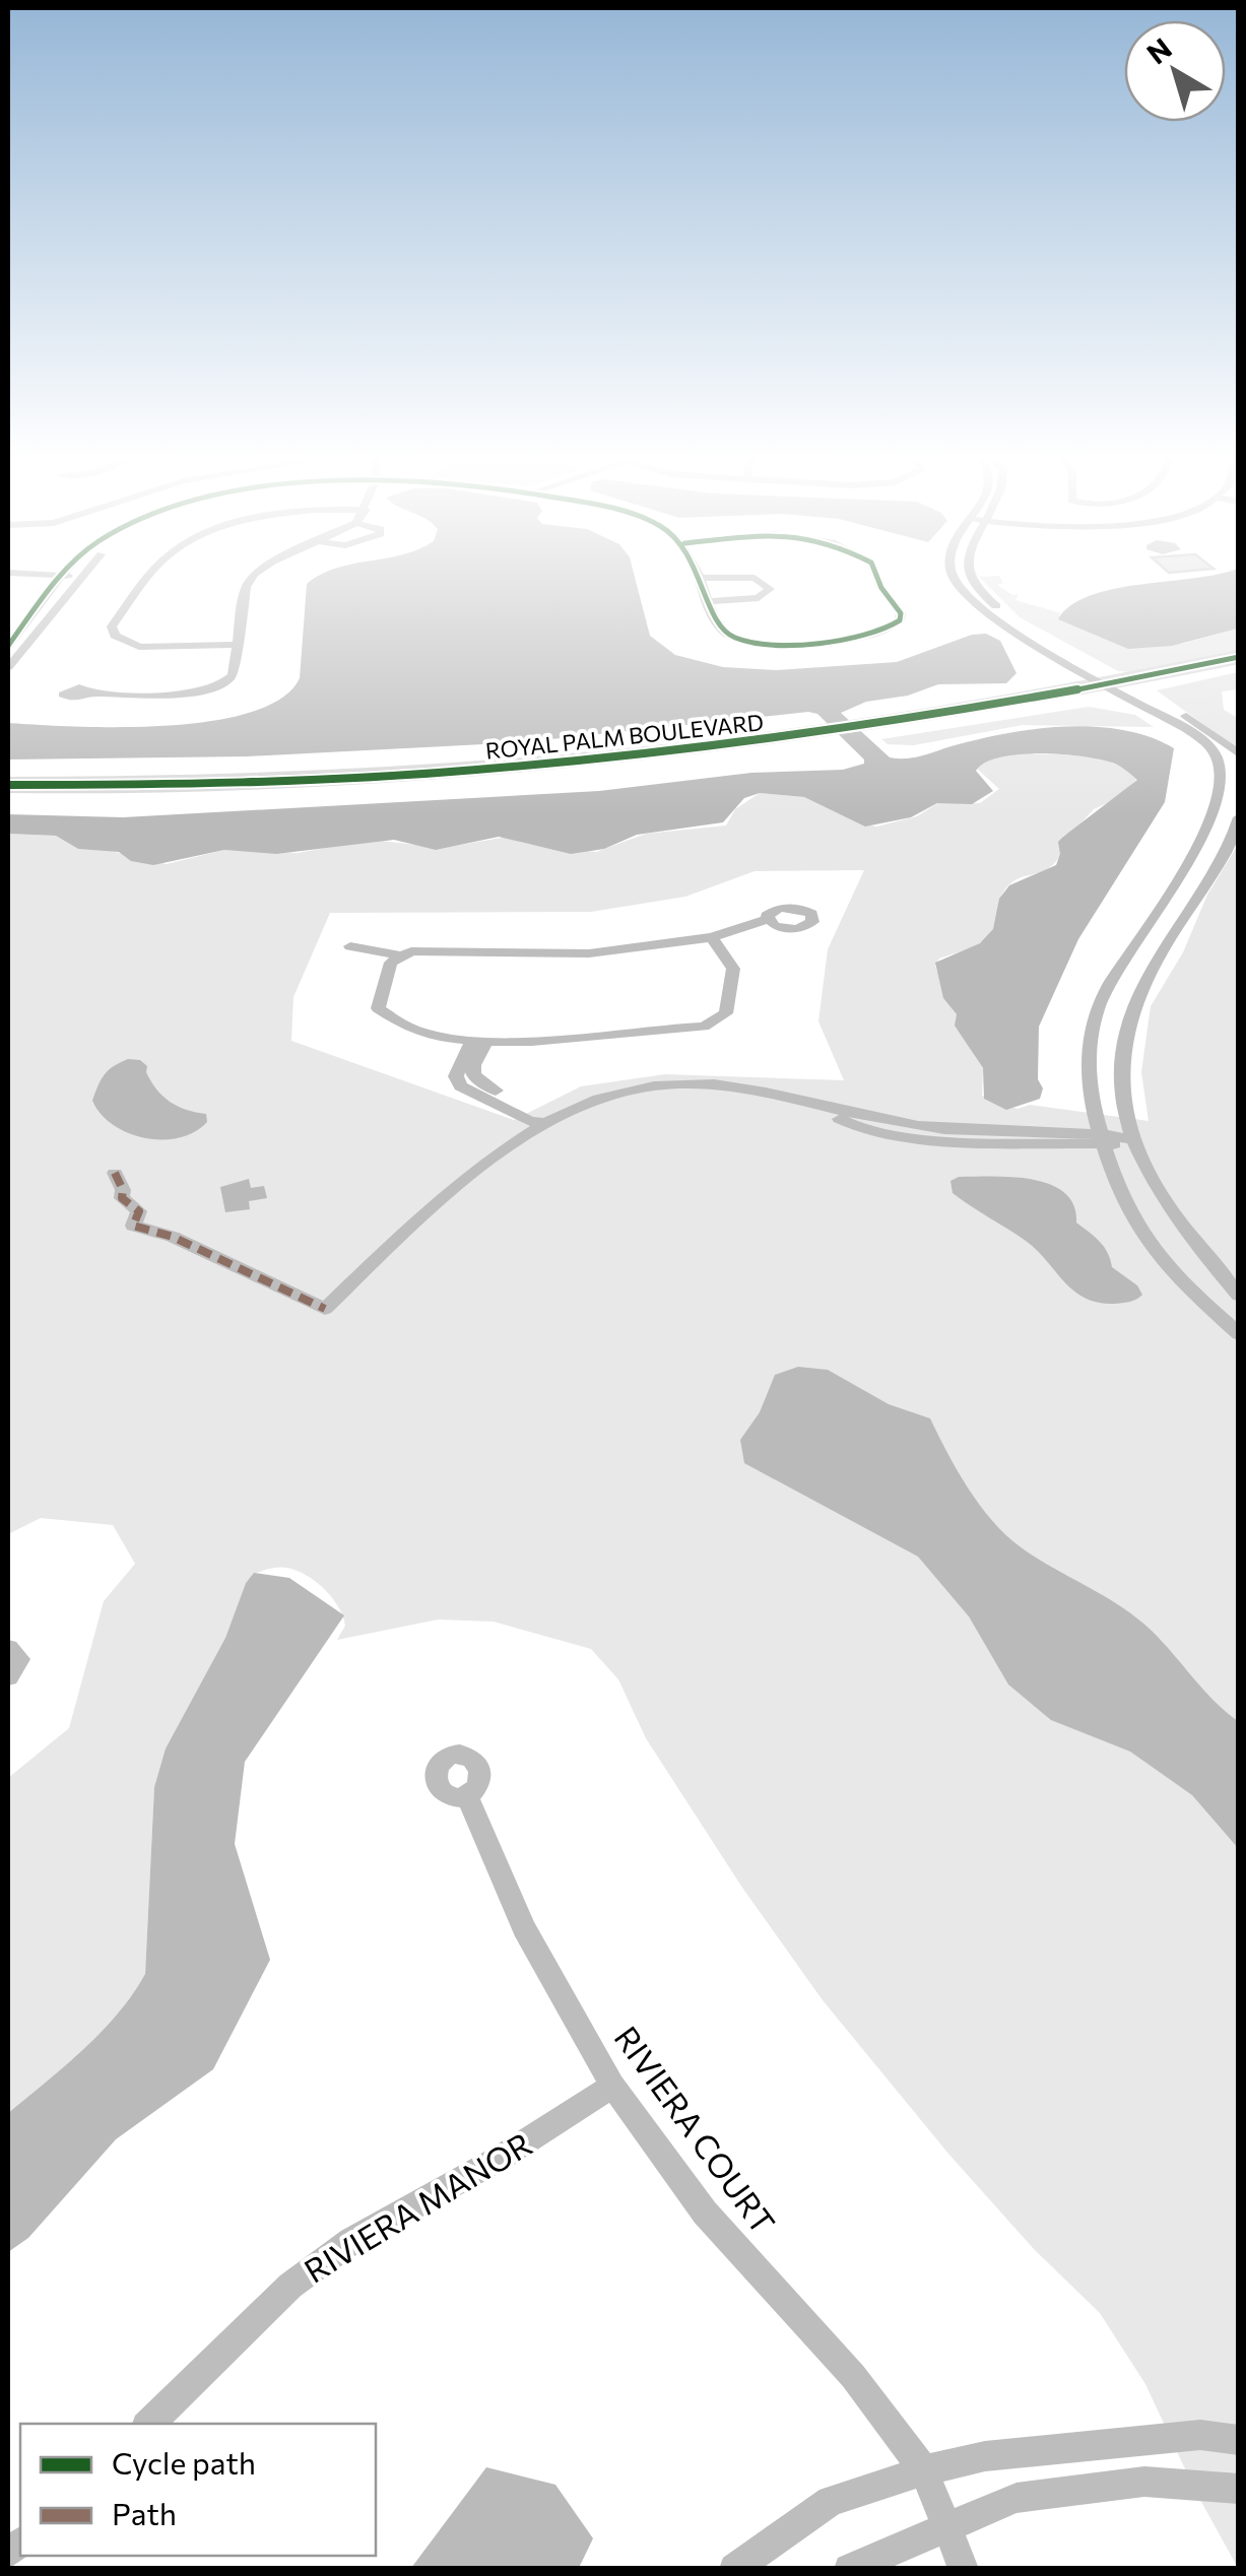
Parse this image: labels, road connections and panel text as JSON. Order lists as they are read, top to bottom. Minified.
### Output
{"streets":{"main road":["ROYAL PALM BOULEVARD"],"street":["RIVIERA COURT","RIVIERA MANOR"]},"crossings":[["RIVIERA COURT","RIVIERA MANOR"]],"legend":["Cycle path","Path"],"north":"top left"}
